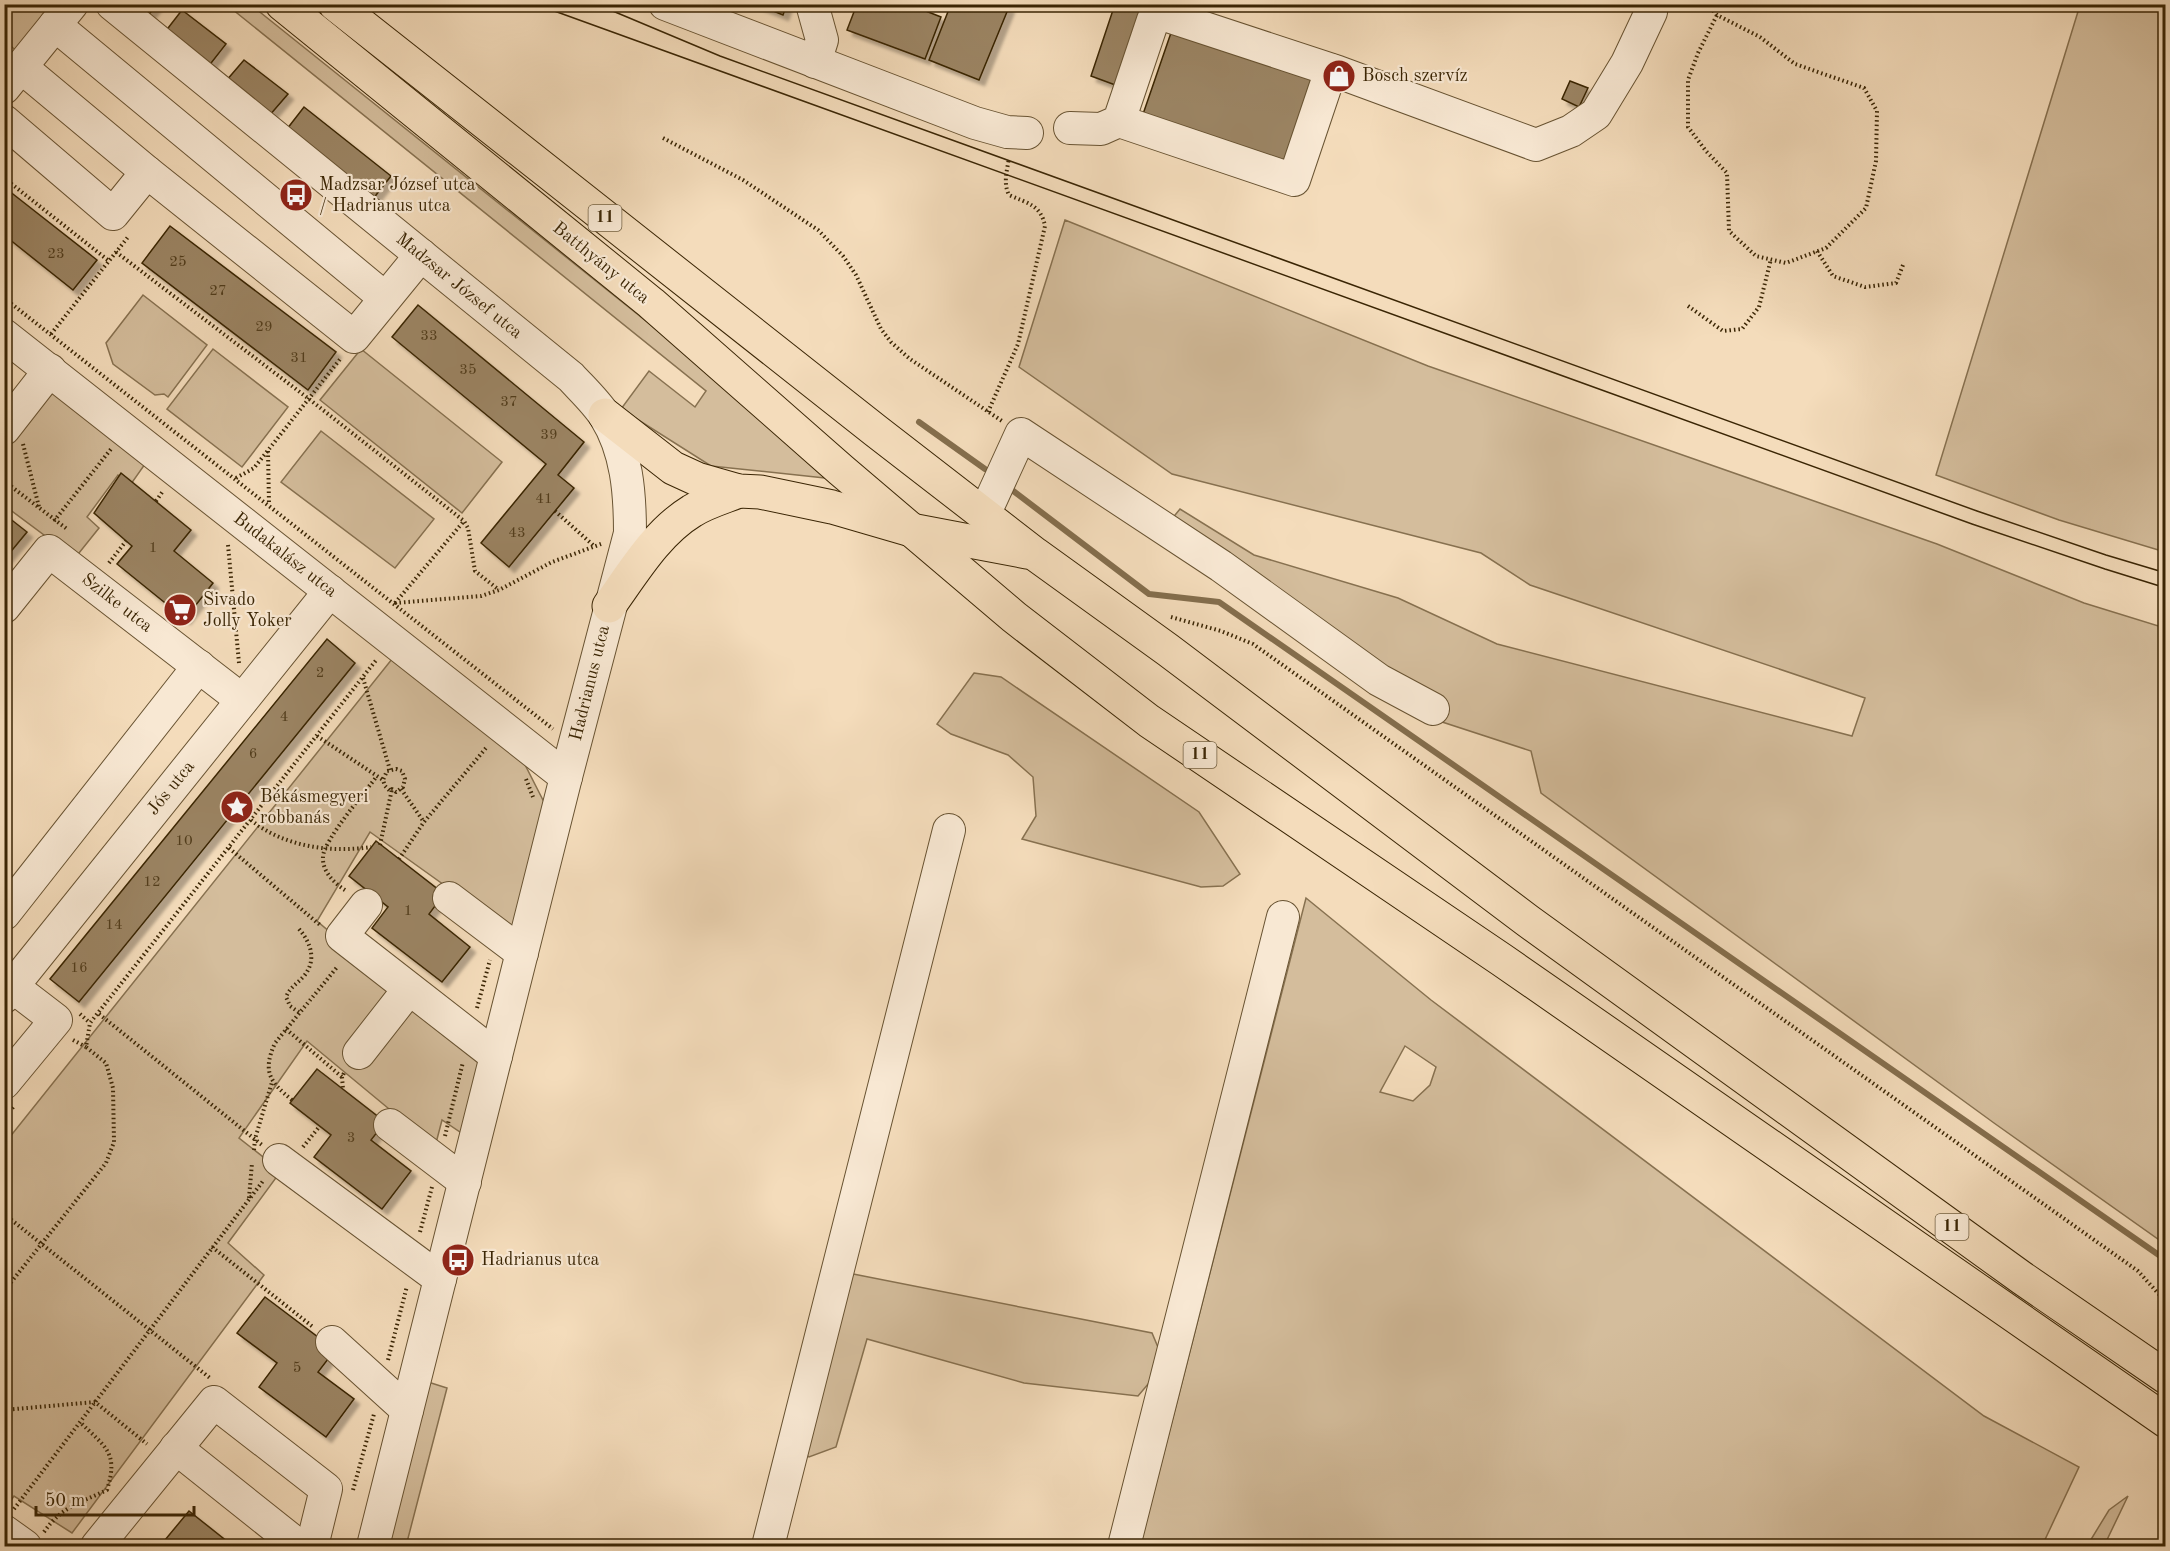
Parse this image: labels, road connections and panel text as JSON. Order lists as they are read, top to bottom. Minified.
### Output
{"streets":{"main road":["11","Batthyány utca"],"street":["Madzsar József utca","Budakalász utca","Szilke utca","Hadrianus utca","Jós utca"]},"crossings":[["11","Batthyány utca"],["Madzsar József utca","Hadrianus utca"],["Budakalász utca","Hadrianus utca"],["Budakalász utca","Jós utca"],["Szilke utca","Jós utca"]],"places":{"shop":["Bosch szervíz"],"bus stop":["Madzsar József utca / Hadrianus utca","Hadrianus utca"],"supermarket":["Sivado Jolly Yoker"],"place":["Békásmegyeri robbanás"]},"house_numbers":["23","25","27","29","33","31","35","37","39","41","43","1","2","4","6","10","12","1","14","16","3","5"],"scale_bar":"50 m"}
